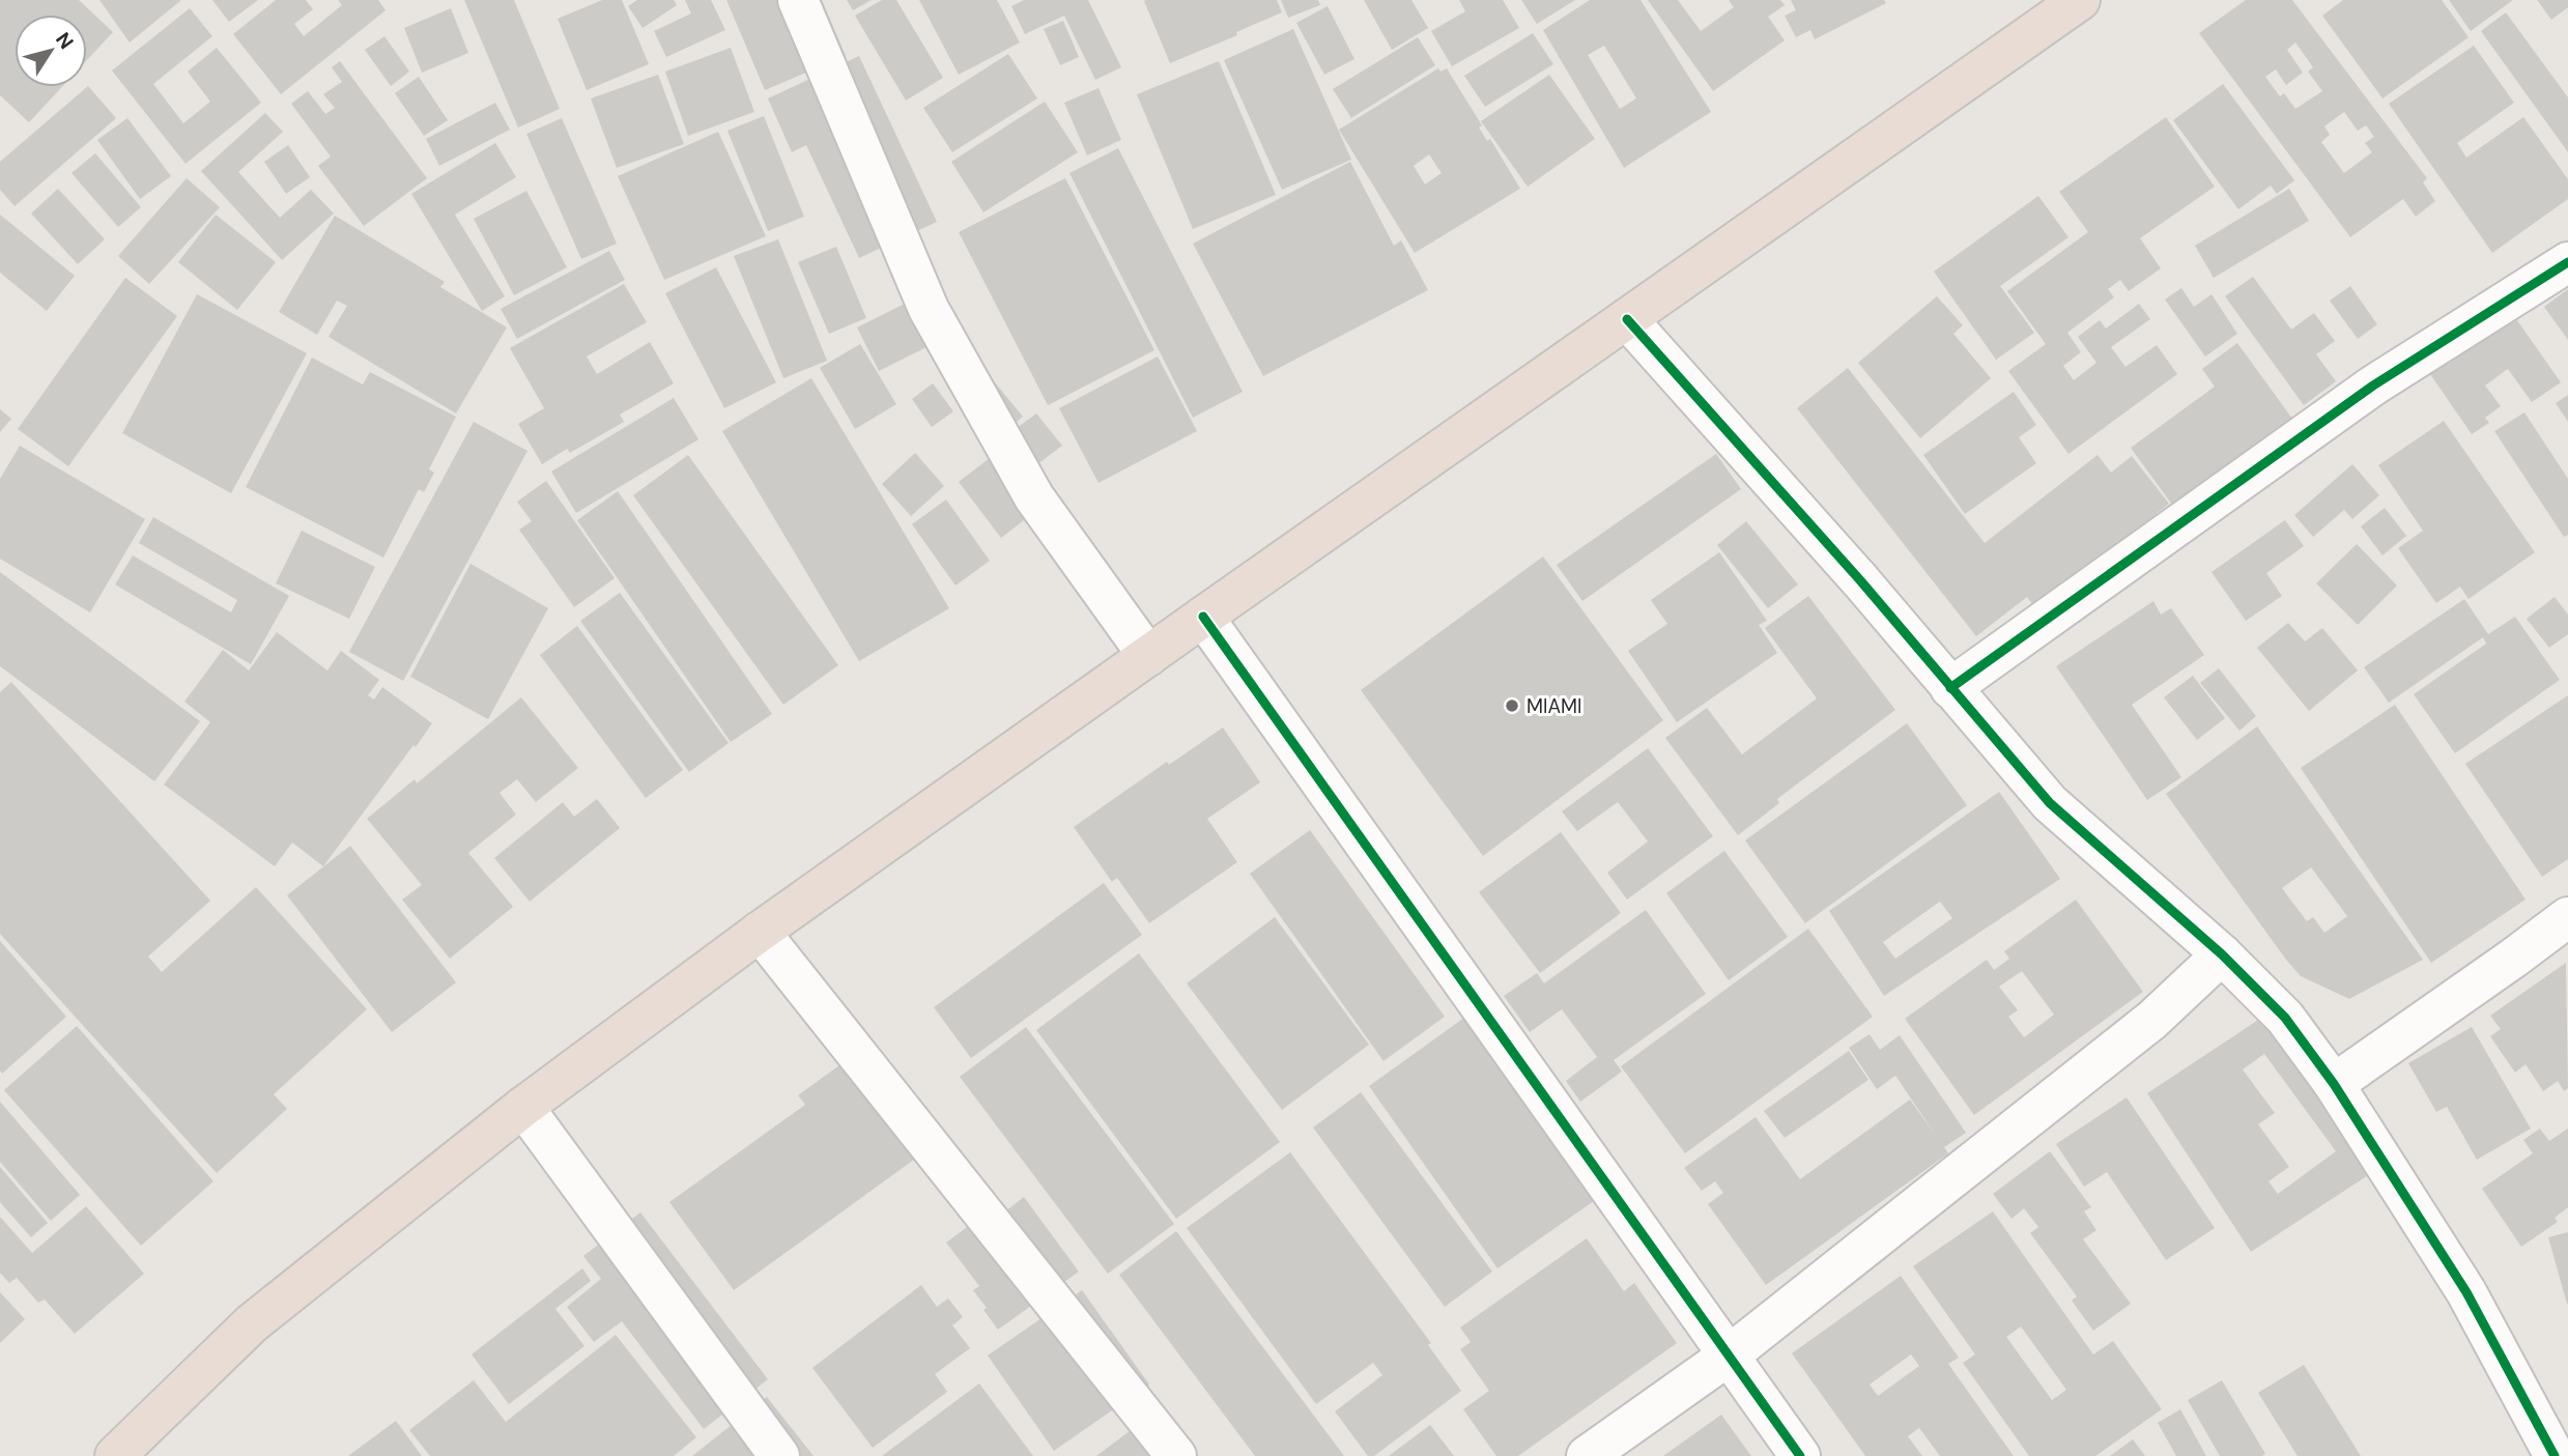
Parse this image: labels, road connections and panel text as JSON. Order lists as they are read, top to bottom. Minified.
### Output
{"places":["MIAMI"],"north":"top right"}
